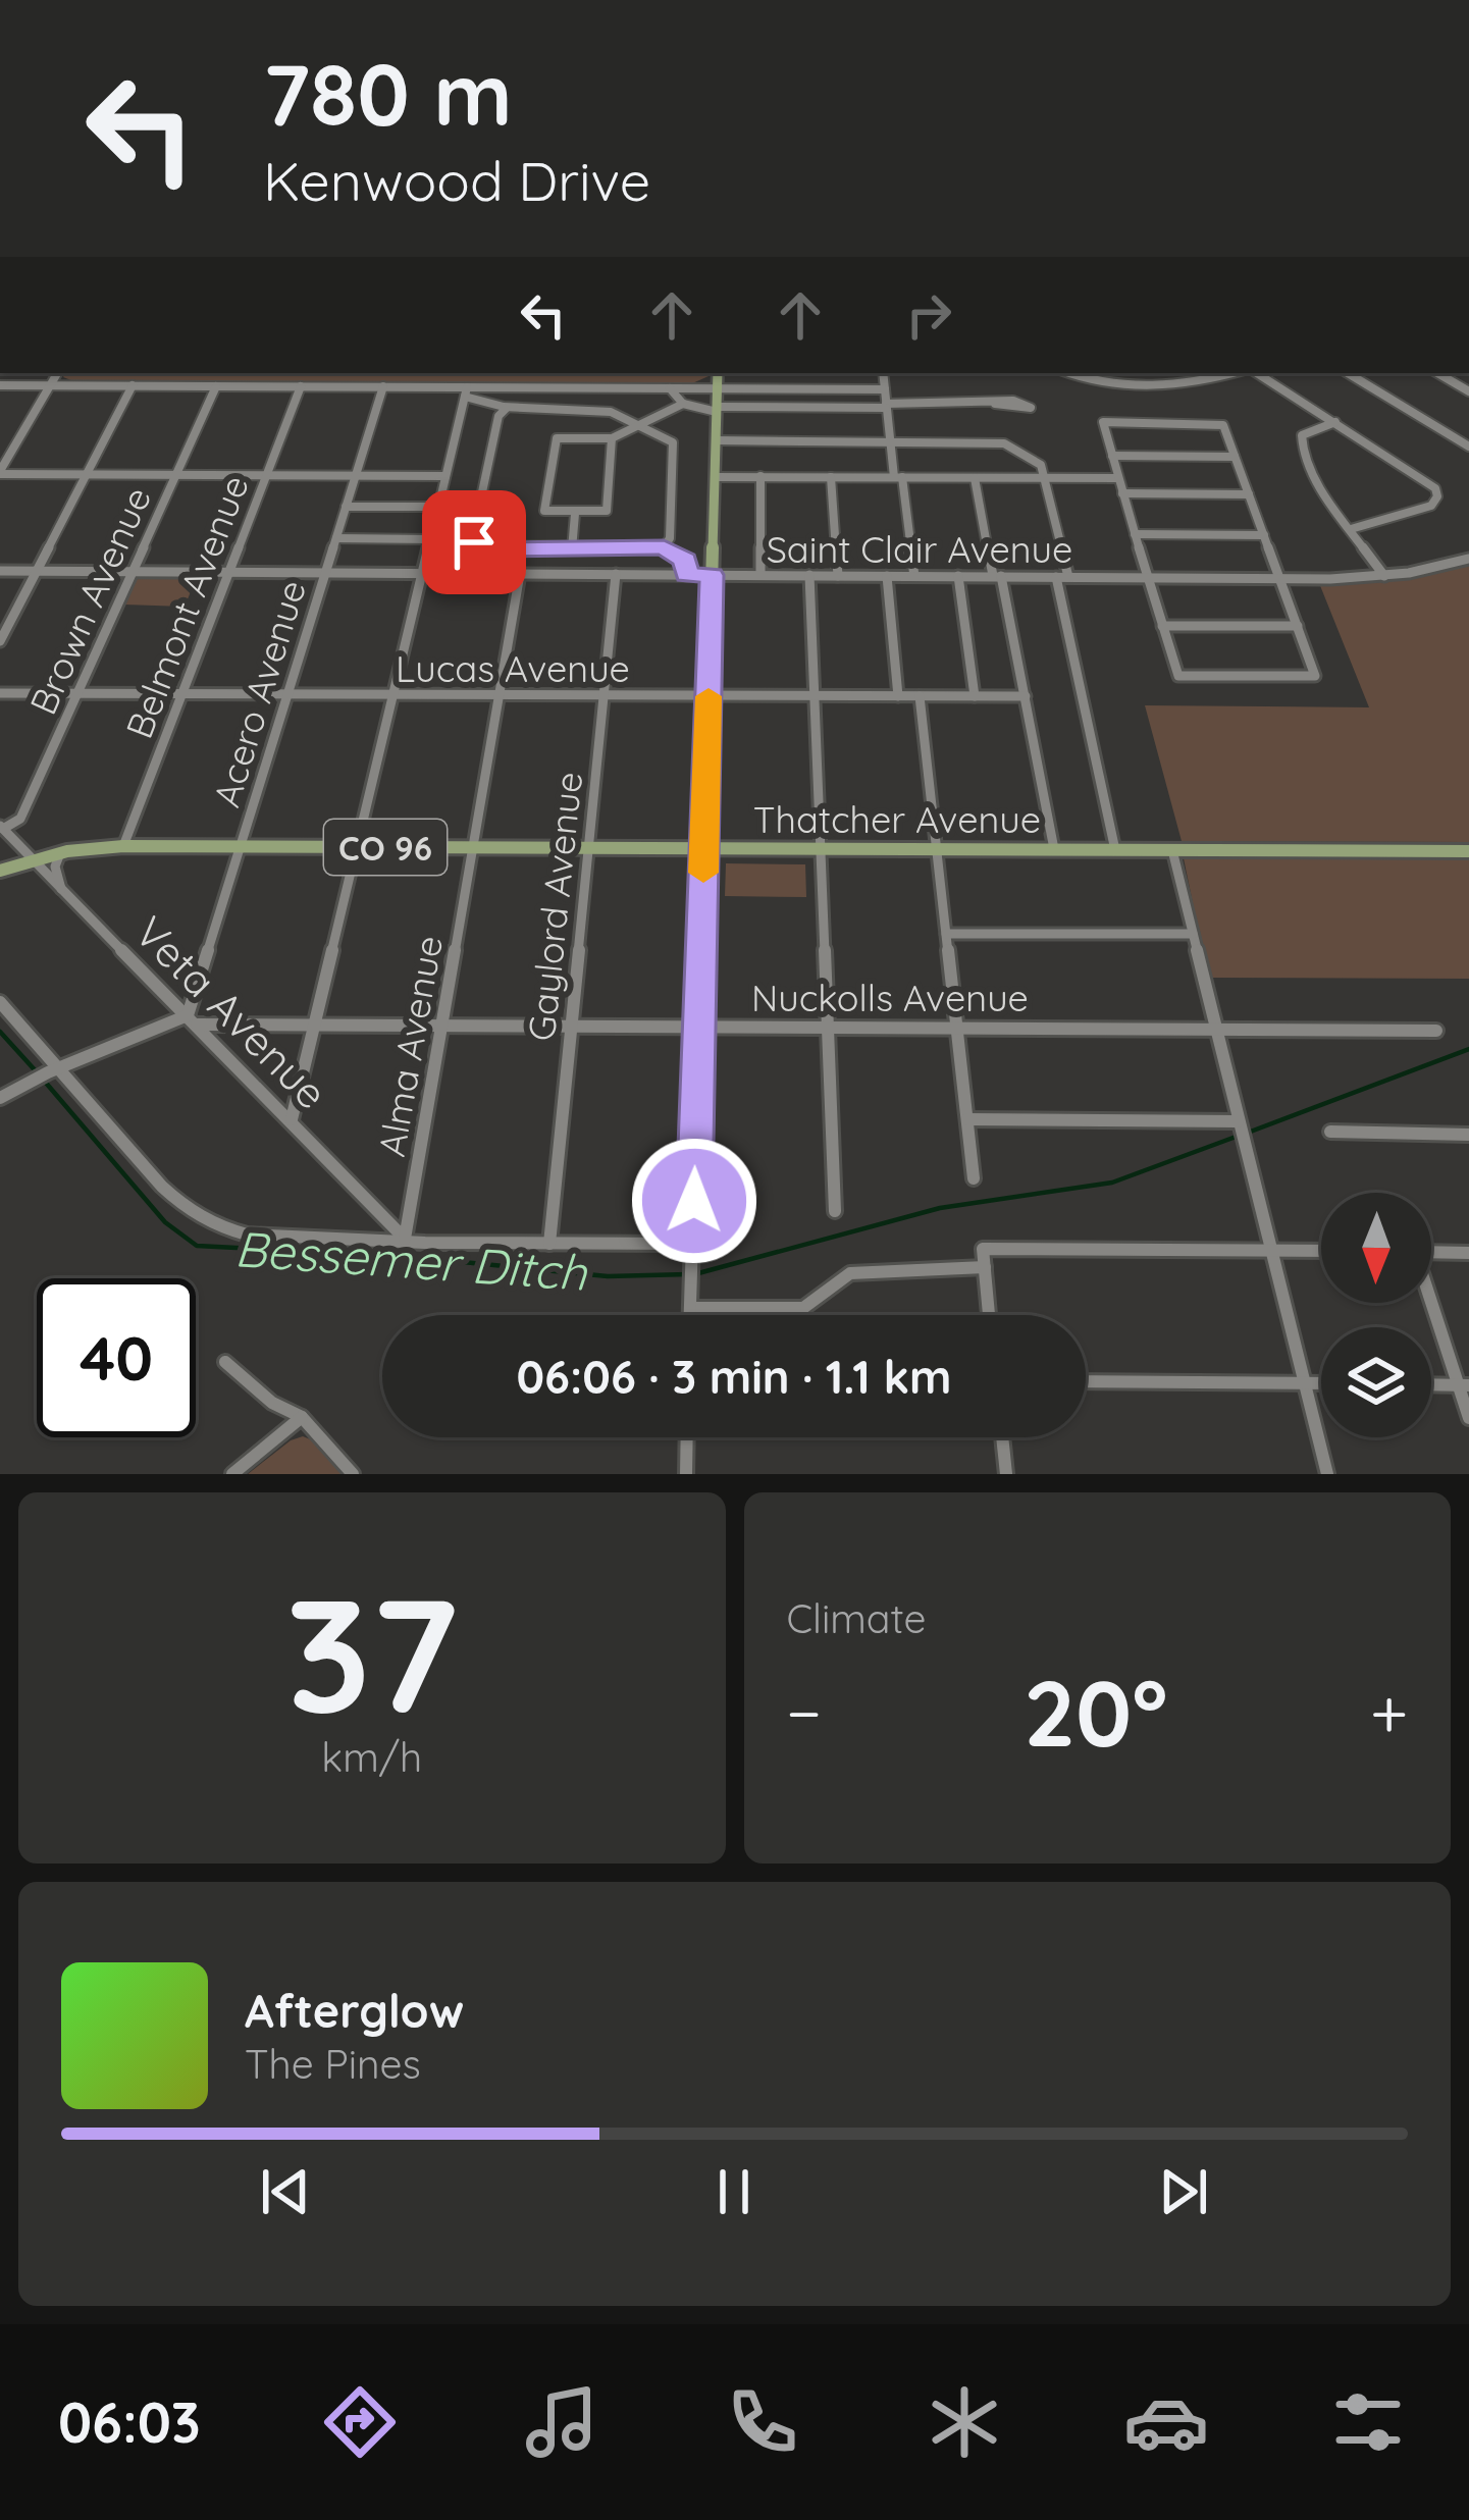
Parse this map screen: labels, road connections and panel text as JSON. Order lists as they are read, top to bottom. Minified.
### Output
{"streets":{"main road":["Thatcher Avenue","CO 96"],"street":["Saint Clair Avenue","Brown Avenue","Belmont Avenue","Lucas Avenue","Acero Avenue","Gaylord Avenue","Nuckolls Avenue","Veta Avenue","Alma Avenue"]},"crossings":[["Saint Clair Avenue","Brown Avenue"],["Saint Clair Avenue","Belmont Avenue"],["Saint Clair Avenue","Acero Avenue"],["Saint Clair Avenue","Gaylord Avenue"],["Saint Clair Avenue","Alma Avenue"],["Brown Avenue","Lucas Avenue"],["Brown Avenue","Veta Avenue"],["Belmont Avenue","Lucas Avenue"],["Belmont Avenue","Thatcher Avenue"],["Lucas Avenue","Acero Avenue"],["Lucas Avenue","Gaylord Avenue"],["Lucas Avenue","Alma Avenue"],["Acero Avenue","Thatcher Avenue"],["Acero Avenue","Nuckolls Avenue"],["Acero Avenue","Veta Avenue"],["Thatcher Avenue","CO 96"],["Thatcher Avenue","Gaylord Avenue"],["Thatcher Avenue","Veta Avenue"],["Thatcher Avenue","Alma Avenue"],["CO 96","Veta Avenue"],["Gaylord Avenue","Nuckolls Avenue"],["Nuckolls Avenue","Veta Avenue"],["Nuckolls Avenue","Alma Avenue"],["Veta Avenue","Alma Avenue"]],"water":["Bessemer Ditch"],"north":"bottom","page":{"turn":["780 m","Kenwood Drive"],"limit":"40","trip":"06:06 · 3 min · 1.1 km","tile":[["37","km/h"],"Climate"],"heat":["−","20°","+"],"song":["Afterglow","The Pines"],"tabs":"06:03"}}
